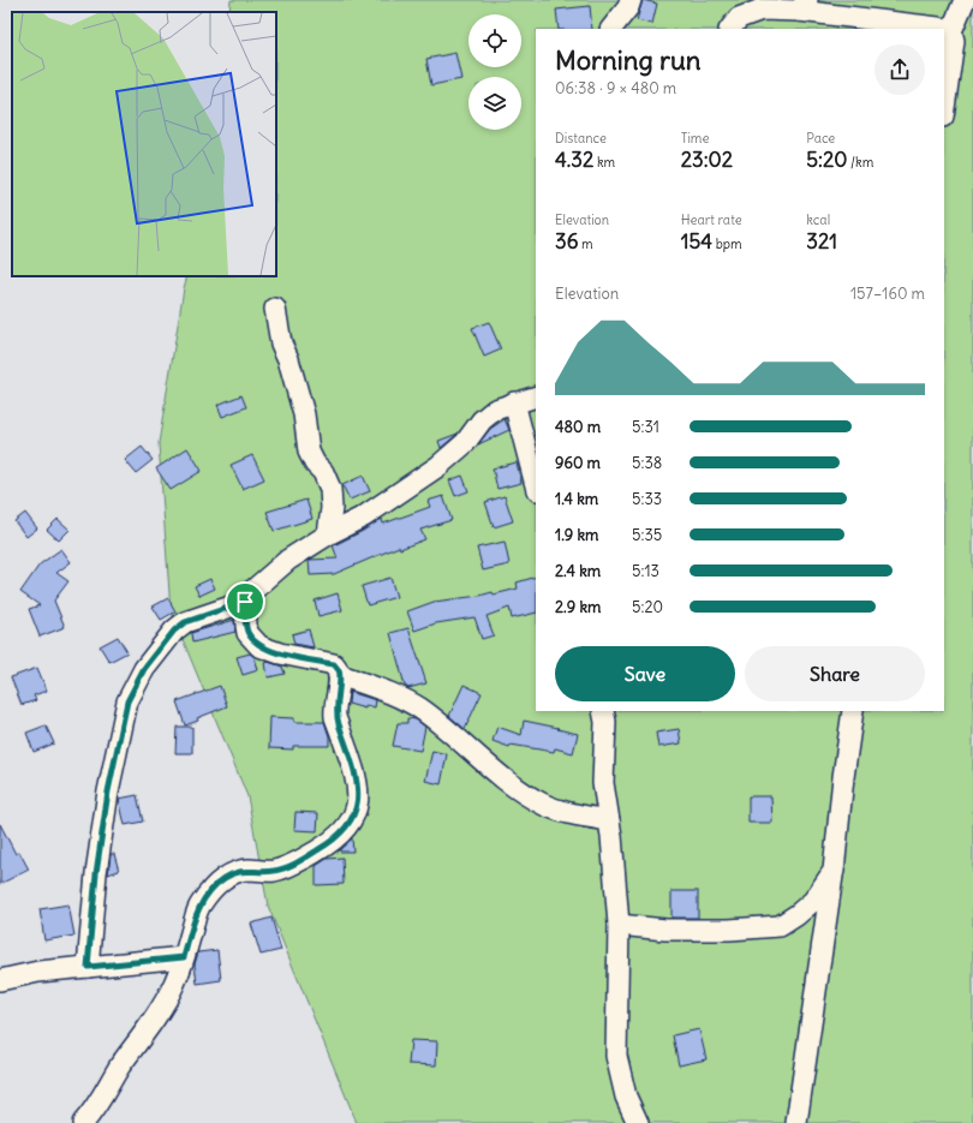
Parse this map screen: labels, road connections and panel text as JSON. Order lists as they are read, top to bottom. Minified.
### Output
{"page":{"heading":["Morning run","06:38 · 9 × 480 m"],"stats":[["Distance","4.32 km"],["Time","23:02"],["Pace","5:20 /km"],["Elevation","36 m"],["Heart rate","154 bpm"],["kcal","321"]],"chart":["Elevation","157–160 m"],"list":[{"name":"480 m","note":"5:31"},{"name":"960 m","note":"5:38"},{"name":"1.4 km","note":"5:33"},{"name":"1.9 km","note":"5:35"},{"name":"2.4 km","note":"5:13"},{"name":"2.9 km","note":"5:20"}],"buttons":["Save","Share"]}}
